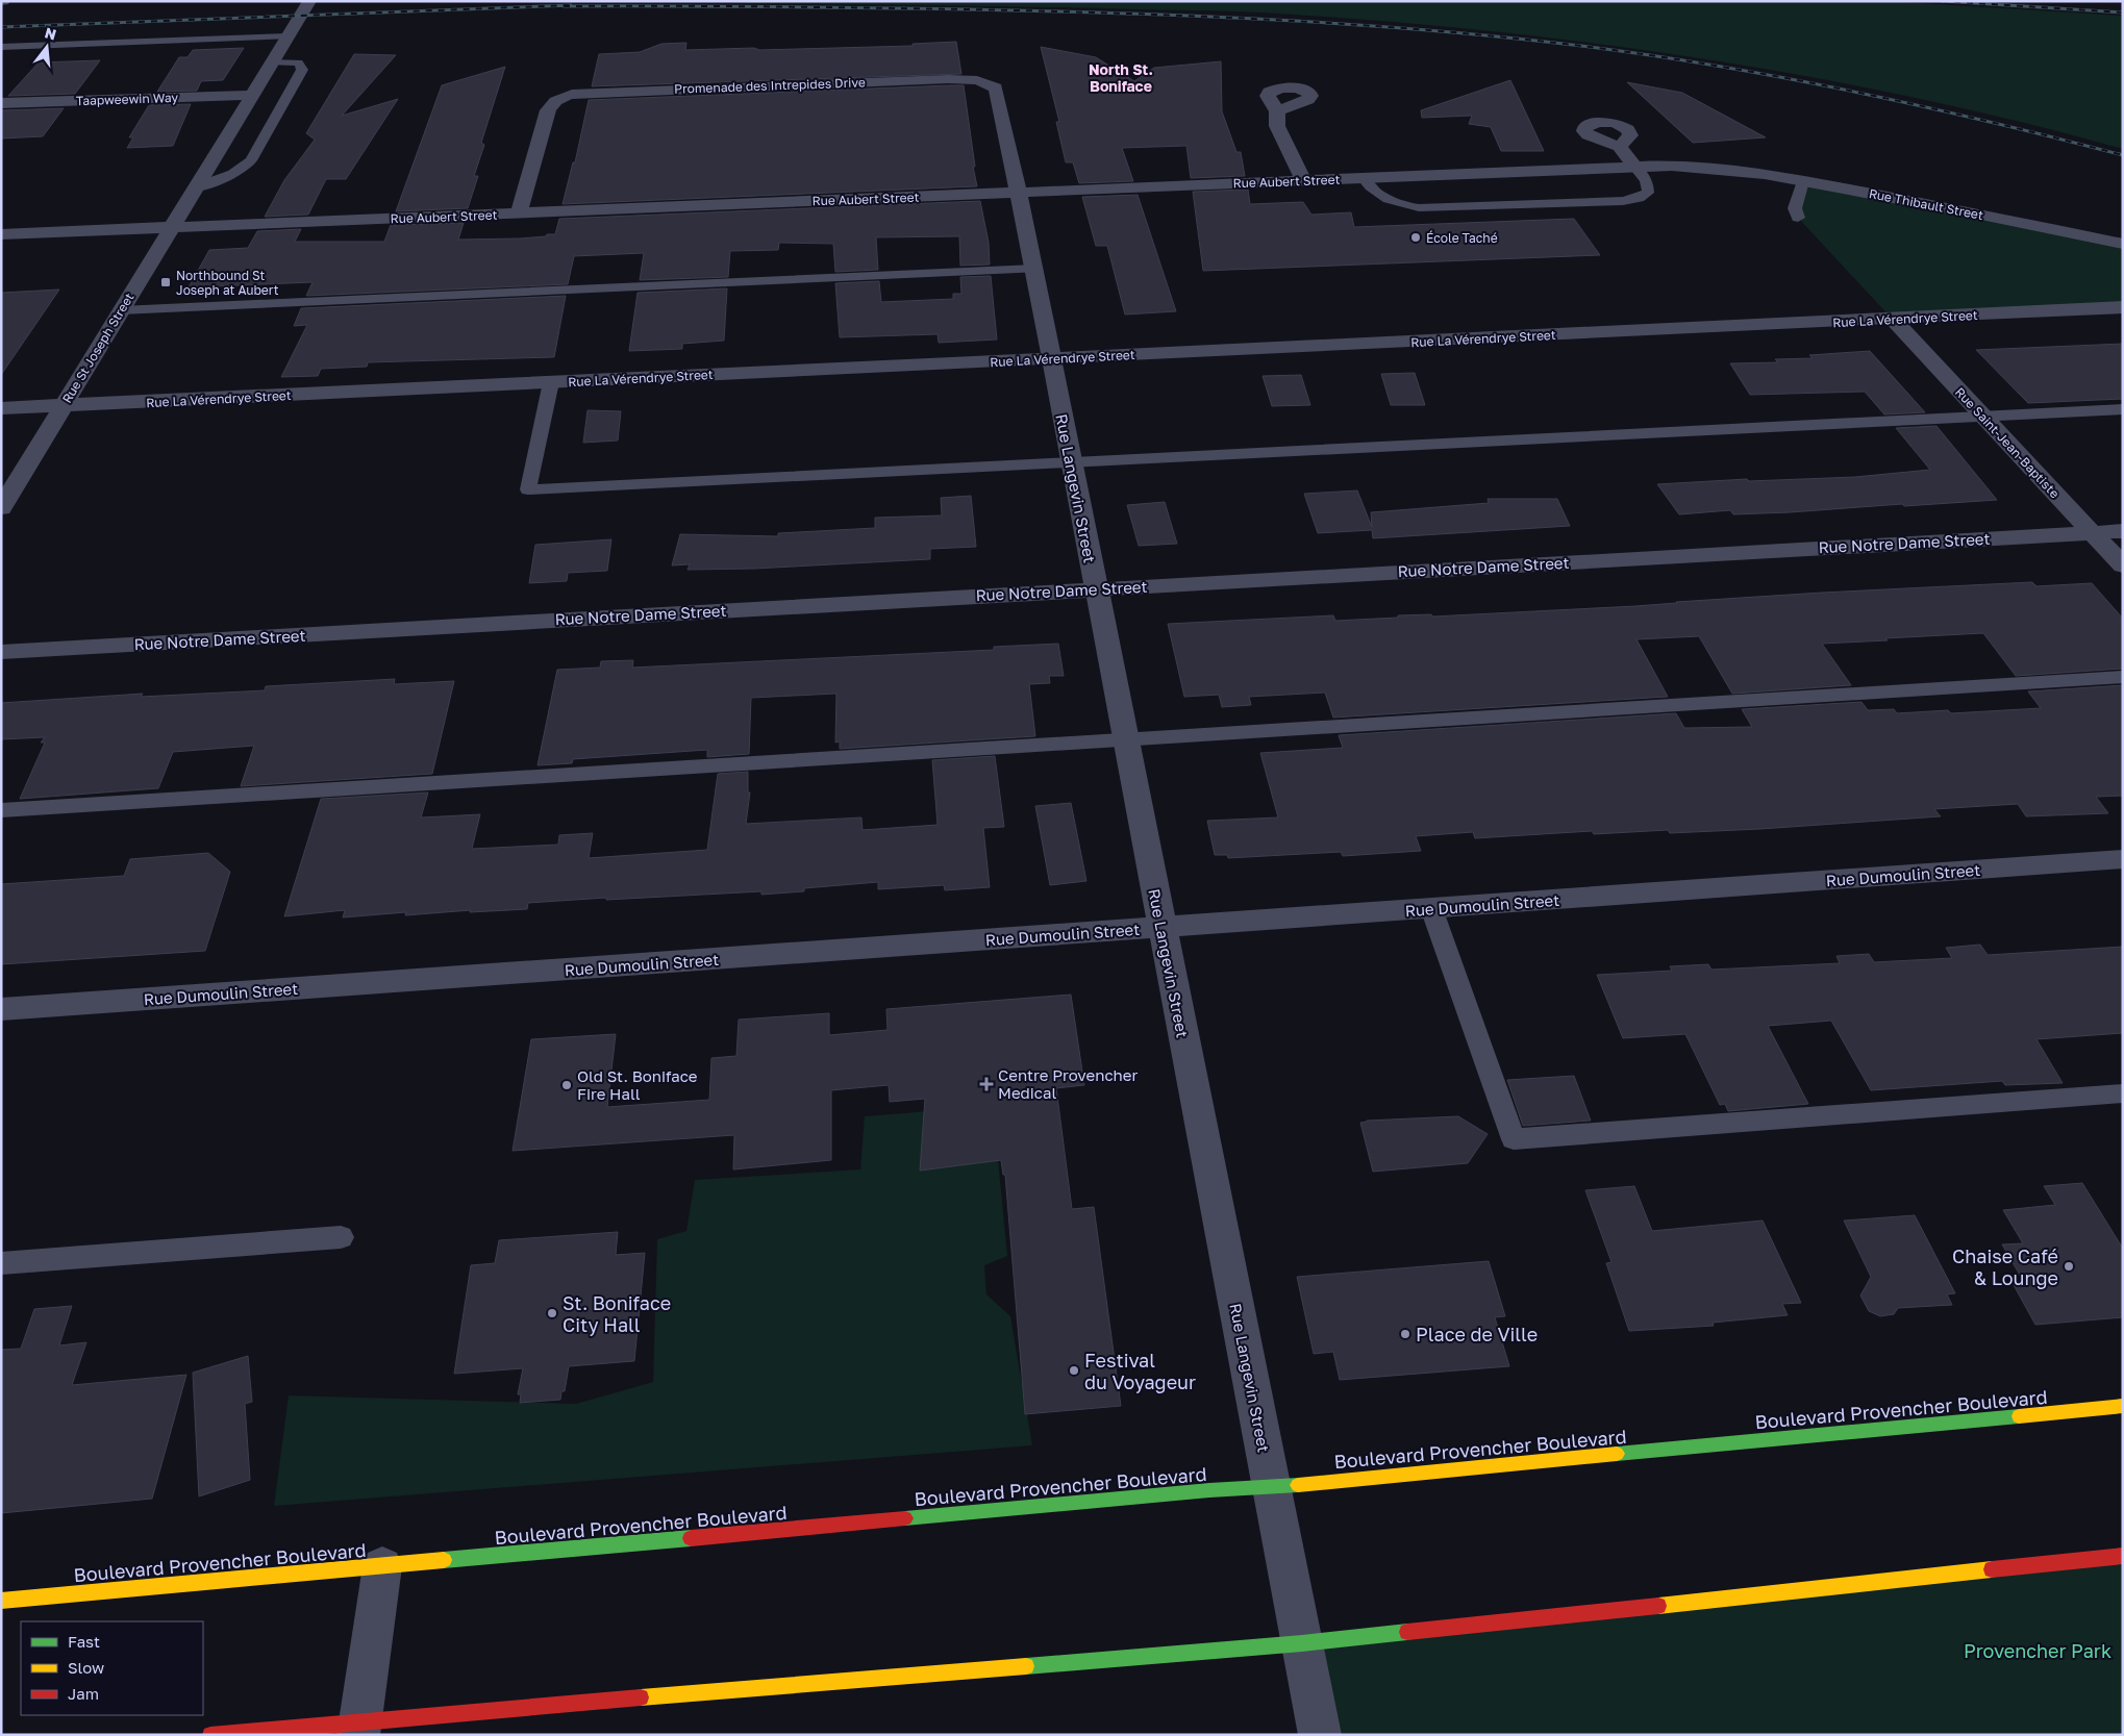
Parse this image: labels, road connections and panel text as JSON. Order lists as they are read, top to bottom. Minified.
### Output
{"streets":{"main road":["Boulevard Provencher Boulevard"],"street":["Promenade des Intrepides Drive","Taapweewin Way","Rue Aubert Street","Rue Thibault Street","Rue La Vérendrye Street","Rue St Joseph Street","Rue Saint-Jean-Baptiste","Rue Langevin Street","Rue Notre Dame Street","Rue Dumoulin Street"]},"crossings":[["Promenade des Intrepides Drive","Rue Aubert Street"],["Promenade des Intrepides Drive","Rue Langevin Street"],["Taapweewin Way","Rue St Joseph Street"],["Rue Aubert Street","Rue Thibault Street"],["Rue Aubert Street","Rue St Joseph Street"],["Rue Aubert Street","Rue Langevin Street"],["Rue La Vérendrye Street","Rue St Joseph Street"],["Rue La Vérendrye Street","Rue Saint-Jean-Baptiste"],["Rue La Vérendrye Street","Rue Langevin Street"],["Rue Saint-Jean-Baptiste","Rue Notre Dame Street"],["Rue Langevin Street","Rue Notre Dame Street"],["Rue Langevin Street","Rue Dumoulin Street"],["Rue Langevin Street","Boulevard Provencher Boulevard"]],"districts":["North St. Boniface"],"parks":["Provencher Park"],"places":{"other":["École Taché","Old St. Boniface Fire Hall","Chaise Café & Lounge","St. Boniface City Hall","Place de Ville","Festival du Voyageur"],"transit":["Northbound St Joseph at Aubert"],"health":["Centre Provencher Medical"]},"legend":["Fast","Slow","Jam"],"north":"top"}
